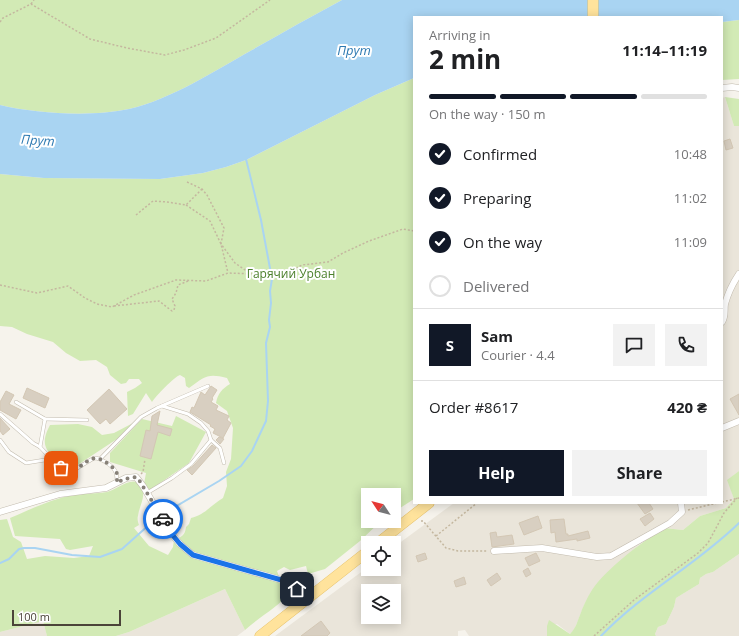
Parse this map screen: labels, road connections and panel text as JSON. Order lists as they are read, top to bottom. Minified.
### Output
{"water":["Прут"],"parks":["Гарячий Урбан"],"scale_bar":"100 m","north":"top left","page":{"heading":["2 min","Arriving in","11:14–11:19"],"panel":["Sam","Courier · 4.4","Order #8617","420 ₴"],"bar":"On the way · 150 m","list":[["Confirmed","10:48"],["Preparing","11:02"],["On the way","11:09"],"Delivered"],"round":"S","buttons":["Help","Share"],"scale":"100 m"}}
